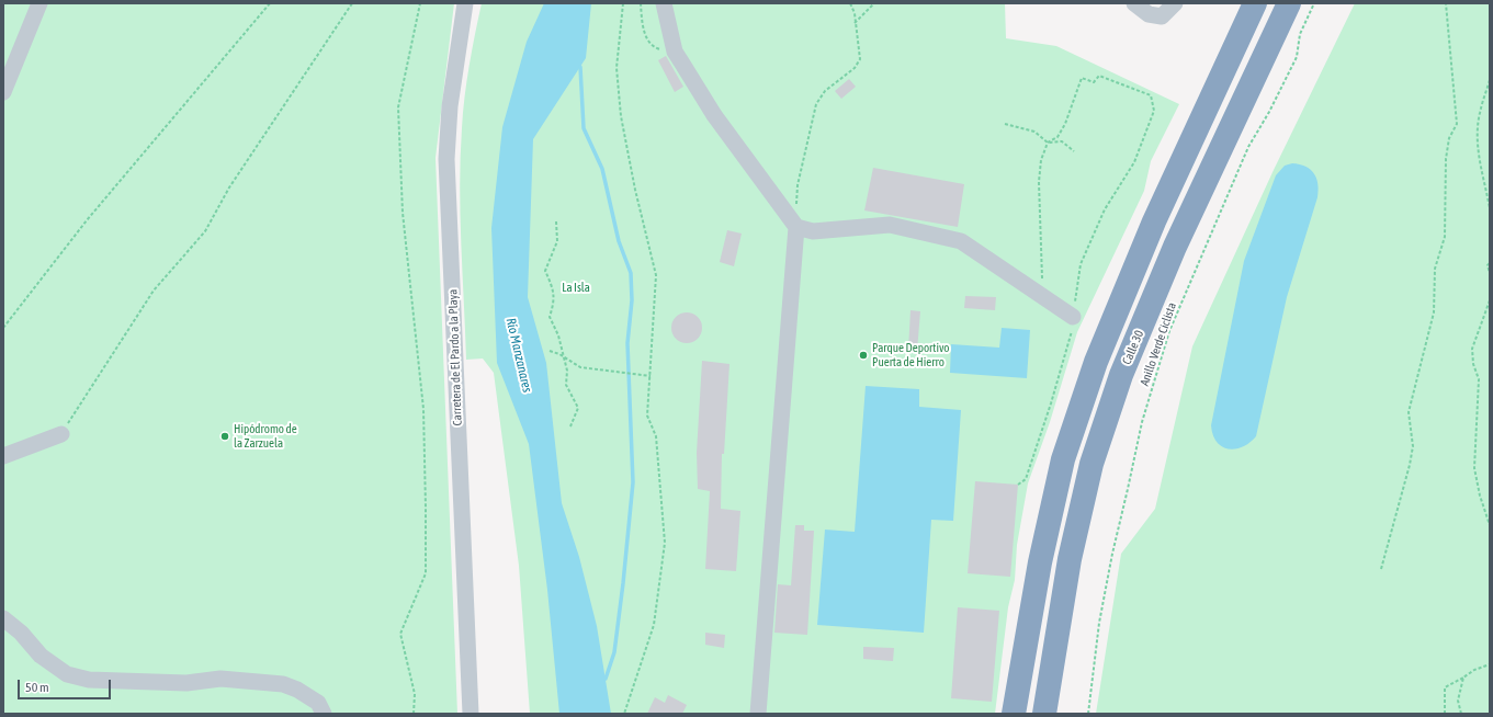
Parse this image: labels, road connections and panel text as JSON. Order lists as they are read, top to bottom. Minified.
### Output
{"streets":{"highway":["Calle 30"],"street":["Carretera de El Pardo a la Playa"],"path":["Anillo Verde Ciclista"]},"water":["Río Manzanares"],"parks":["La Isla"],"places":["Parque Deportivo Puerta de Hierro","Hipódromo de la Zarzuela"],"scale_bar":"50 m"}
